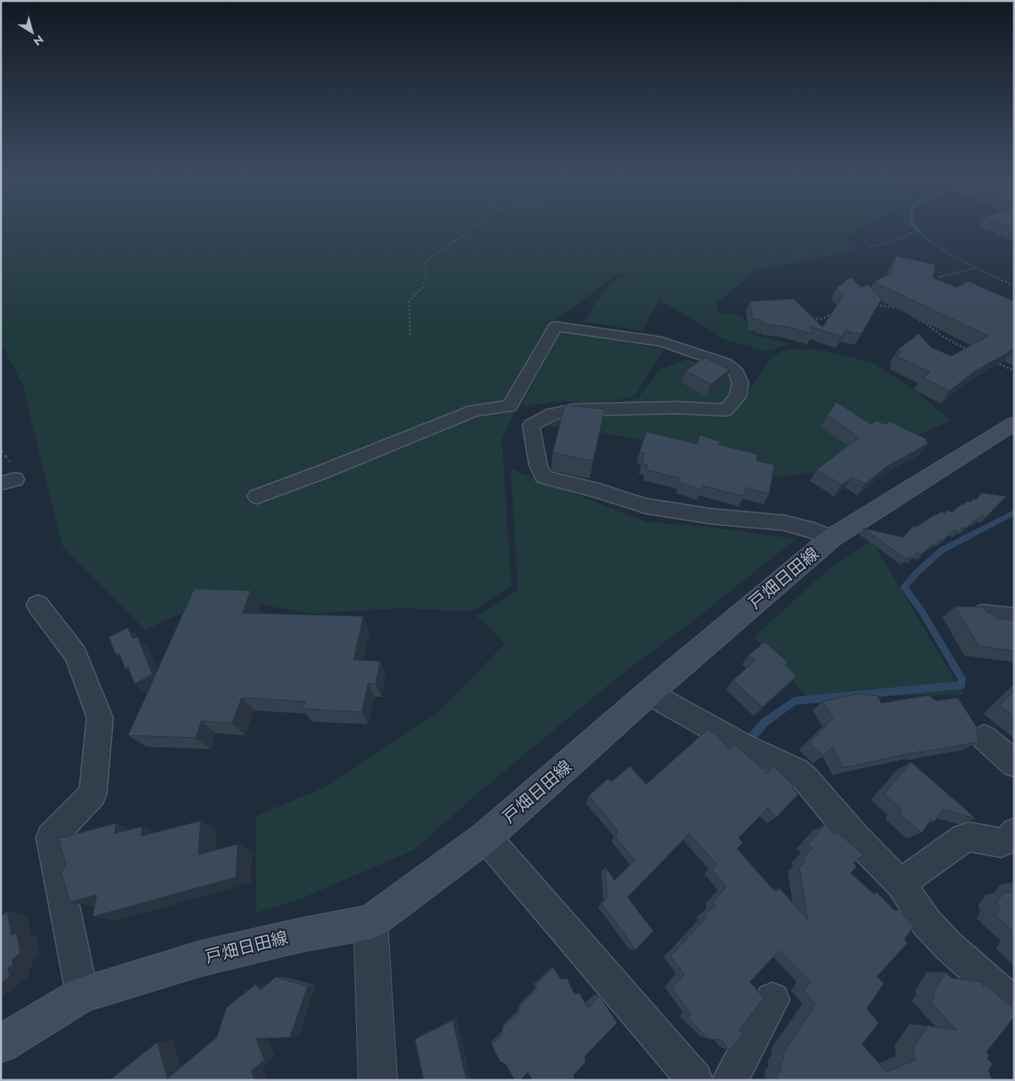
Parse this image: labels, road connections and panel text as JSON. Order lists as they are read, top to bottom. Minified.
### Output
{"streets":{"main road":["戸畑日田線"]},"north":"bottom right"}
